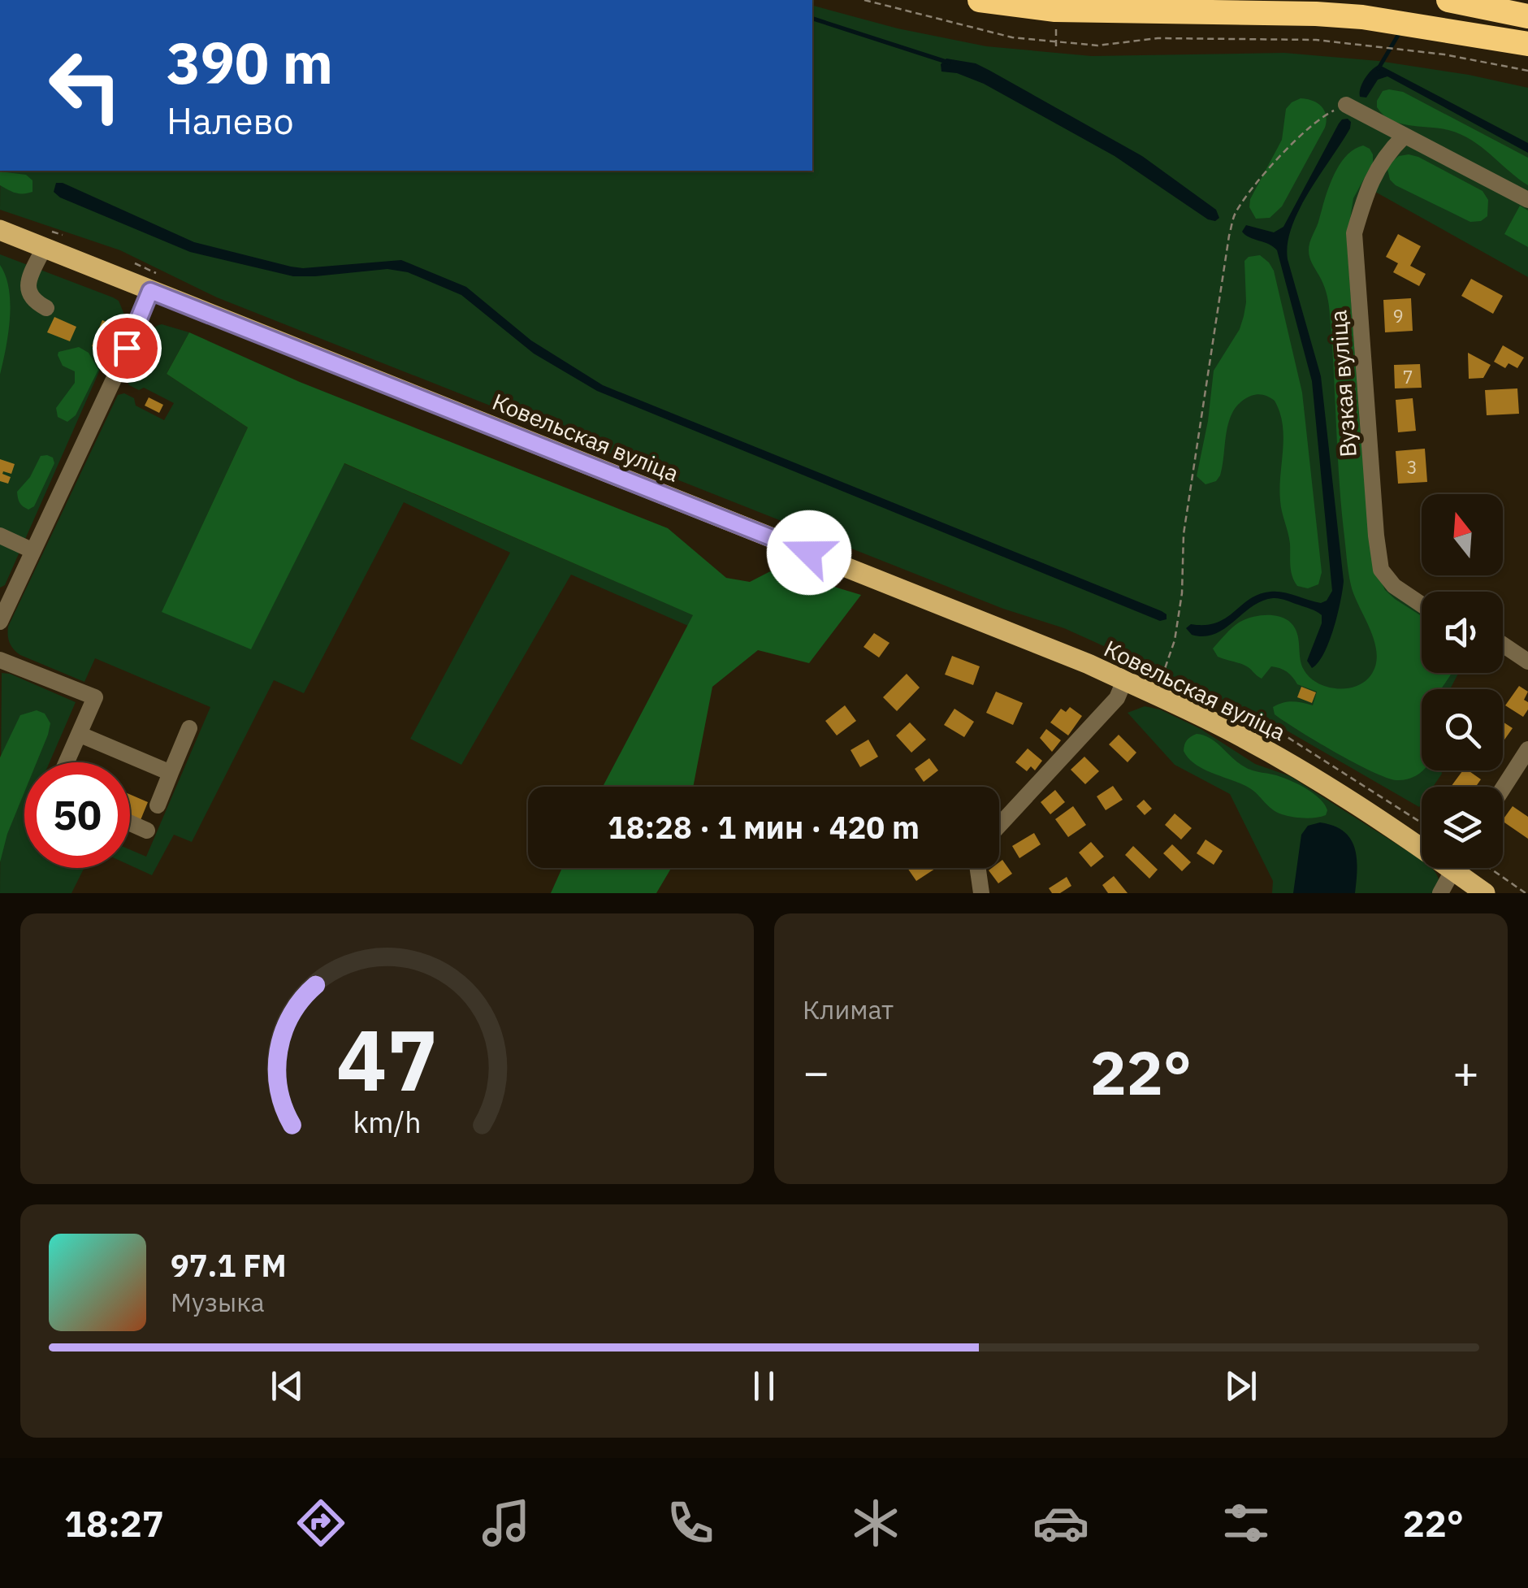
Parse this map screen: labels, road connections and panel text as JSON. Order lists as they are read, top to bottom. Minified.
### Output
{"streets":{"main road":["Ковельская вуліца"],"street":["Вузкая вуліца"]},"house_numbers":["9","7","3"],"north":"top","page":{"turn":["390 m","Налево"],"limit":"50","trip":"18:28 · 1 мин · 420 m","tile":"Климат","heat":["−","22°","+"],"song":["97.1 FM","Музыка"],"tabs":["18:27","22°"],"gauge":["47","km/h"]}}
